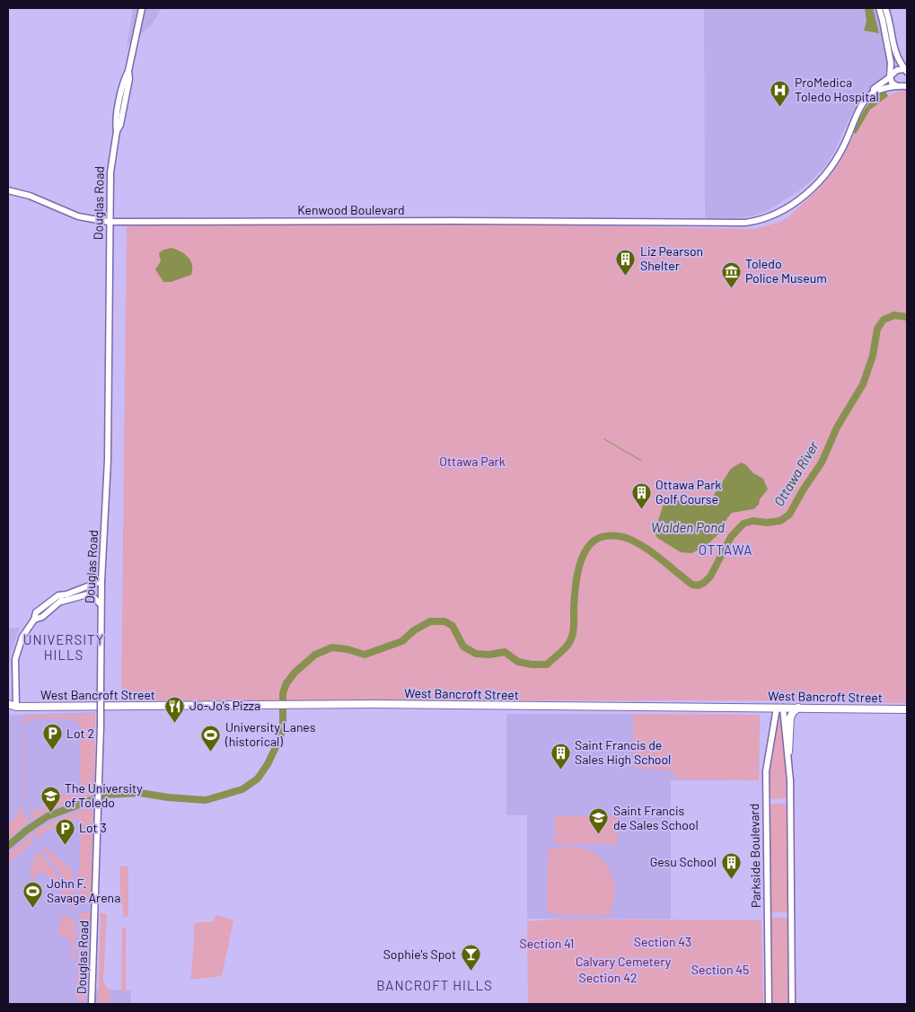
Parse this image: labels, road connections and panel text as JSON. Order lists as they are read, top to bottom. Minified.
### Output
{"streets":{"main road":["West Bancroft Street"],"street":["Douglas Road","Kenwood Boulevard","Parkside Boulevard"]},"crossings":[["Douglas Road","Kenwood Boulevard"],["Douglas Road","West Bancroft Street"],["West Bancroft Street","Parkside Boulevard"]],"districts":["OTTAWA","UNIVERSITY HILLS","BANCROFT HILLS"],"water":["Ottawa River","Walden Pond"],"parks":["Ottawa Park","Section 43","Section 41","Calvary Cemetery","Section 45","Section 42"],"places":{"hospital":["ProMedica Toledo Hospital"],"building":["Liz Pearson Shelter","Ottawa Park Golf Course","Saint Francis de Sales High School","Gesu School"],"museum":["Toledo Police Museum"],"restaurant":["Jo-Jo's Pizza"],"parking":["Lot 2","Lot 3"],"sports":["University Lanes (historical)","John F. Savage Arena"],"school or university":["The University of Toledo","Saint Francis de Sales School"],"bar":["Sophie's Spot"]}}
